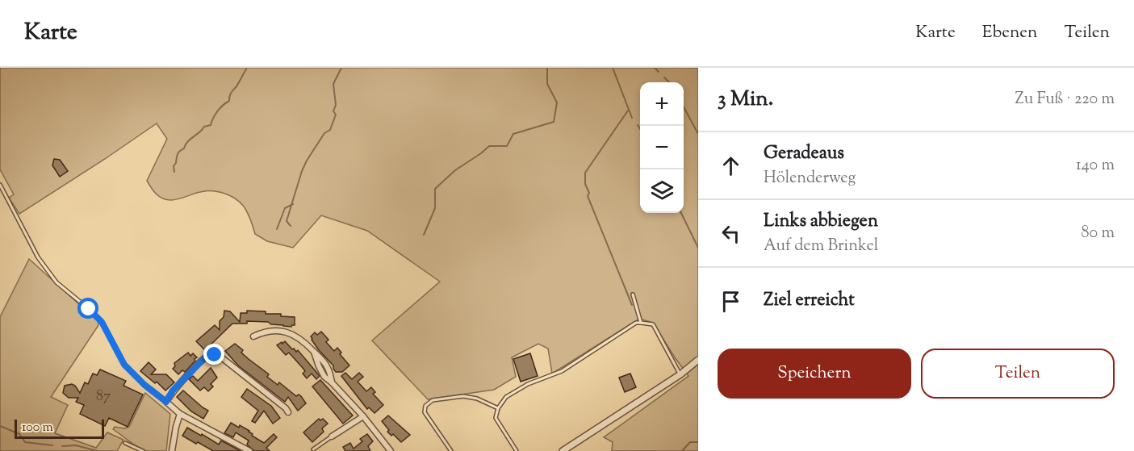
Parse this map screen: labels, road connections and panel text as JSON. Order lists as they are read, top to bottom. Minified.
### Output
{"house_numbers":["87"],"scale_bar":"100 m","page":{"header":"Karte","nav":["Karte","Ebenen","Teilen"],"heading":["3 Min.","Zu Fuß · 220 m"],"map_buttons":["+","−"],"list":[["Geradeaus","Hölenderweg","140 m"],["Links abbiegen","Auf dem Brinkel","80 m"],"Ziel erreicht"],"buttons":["Speichern","Teilen"],"scale":"100 m"}}
